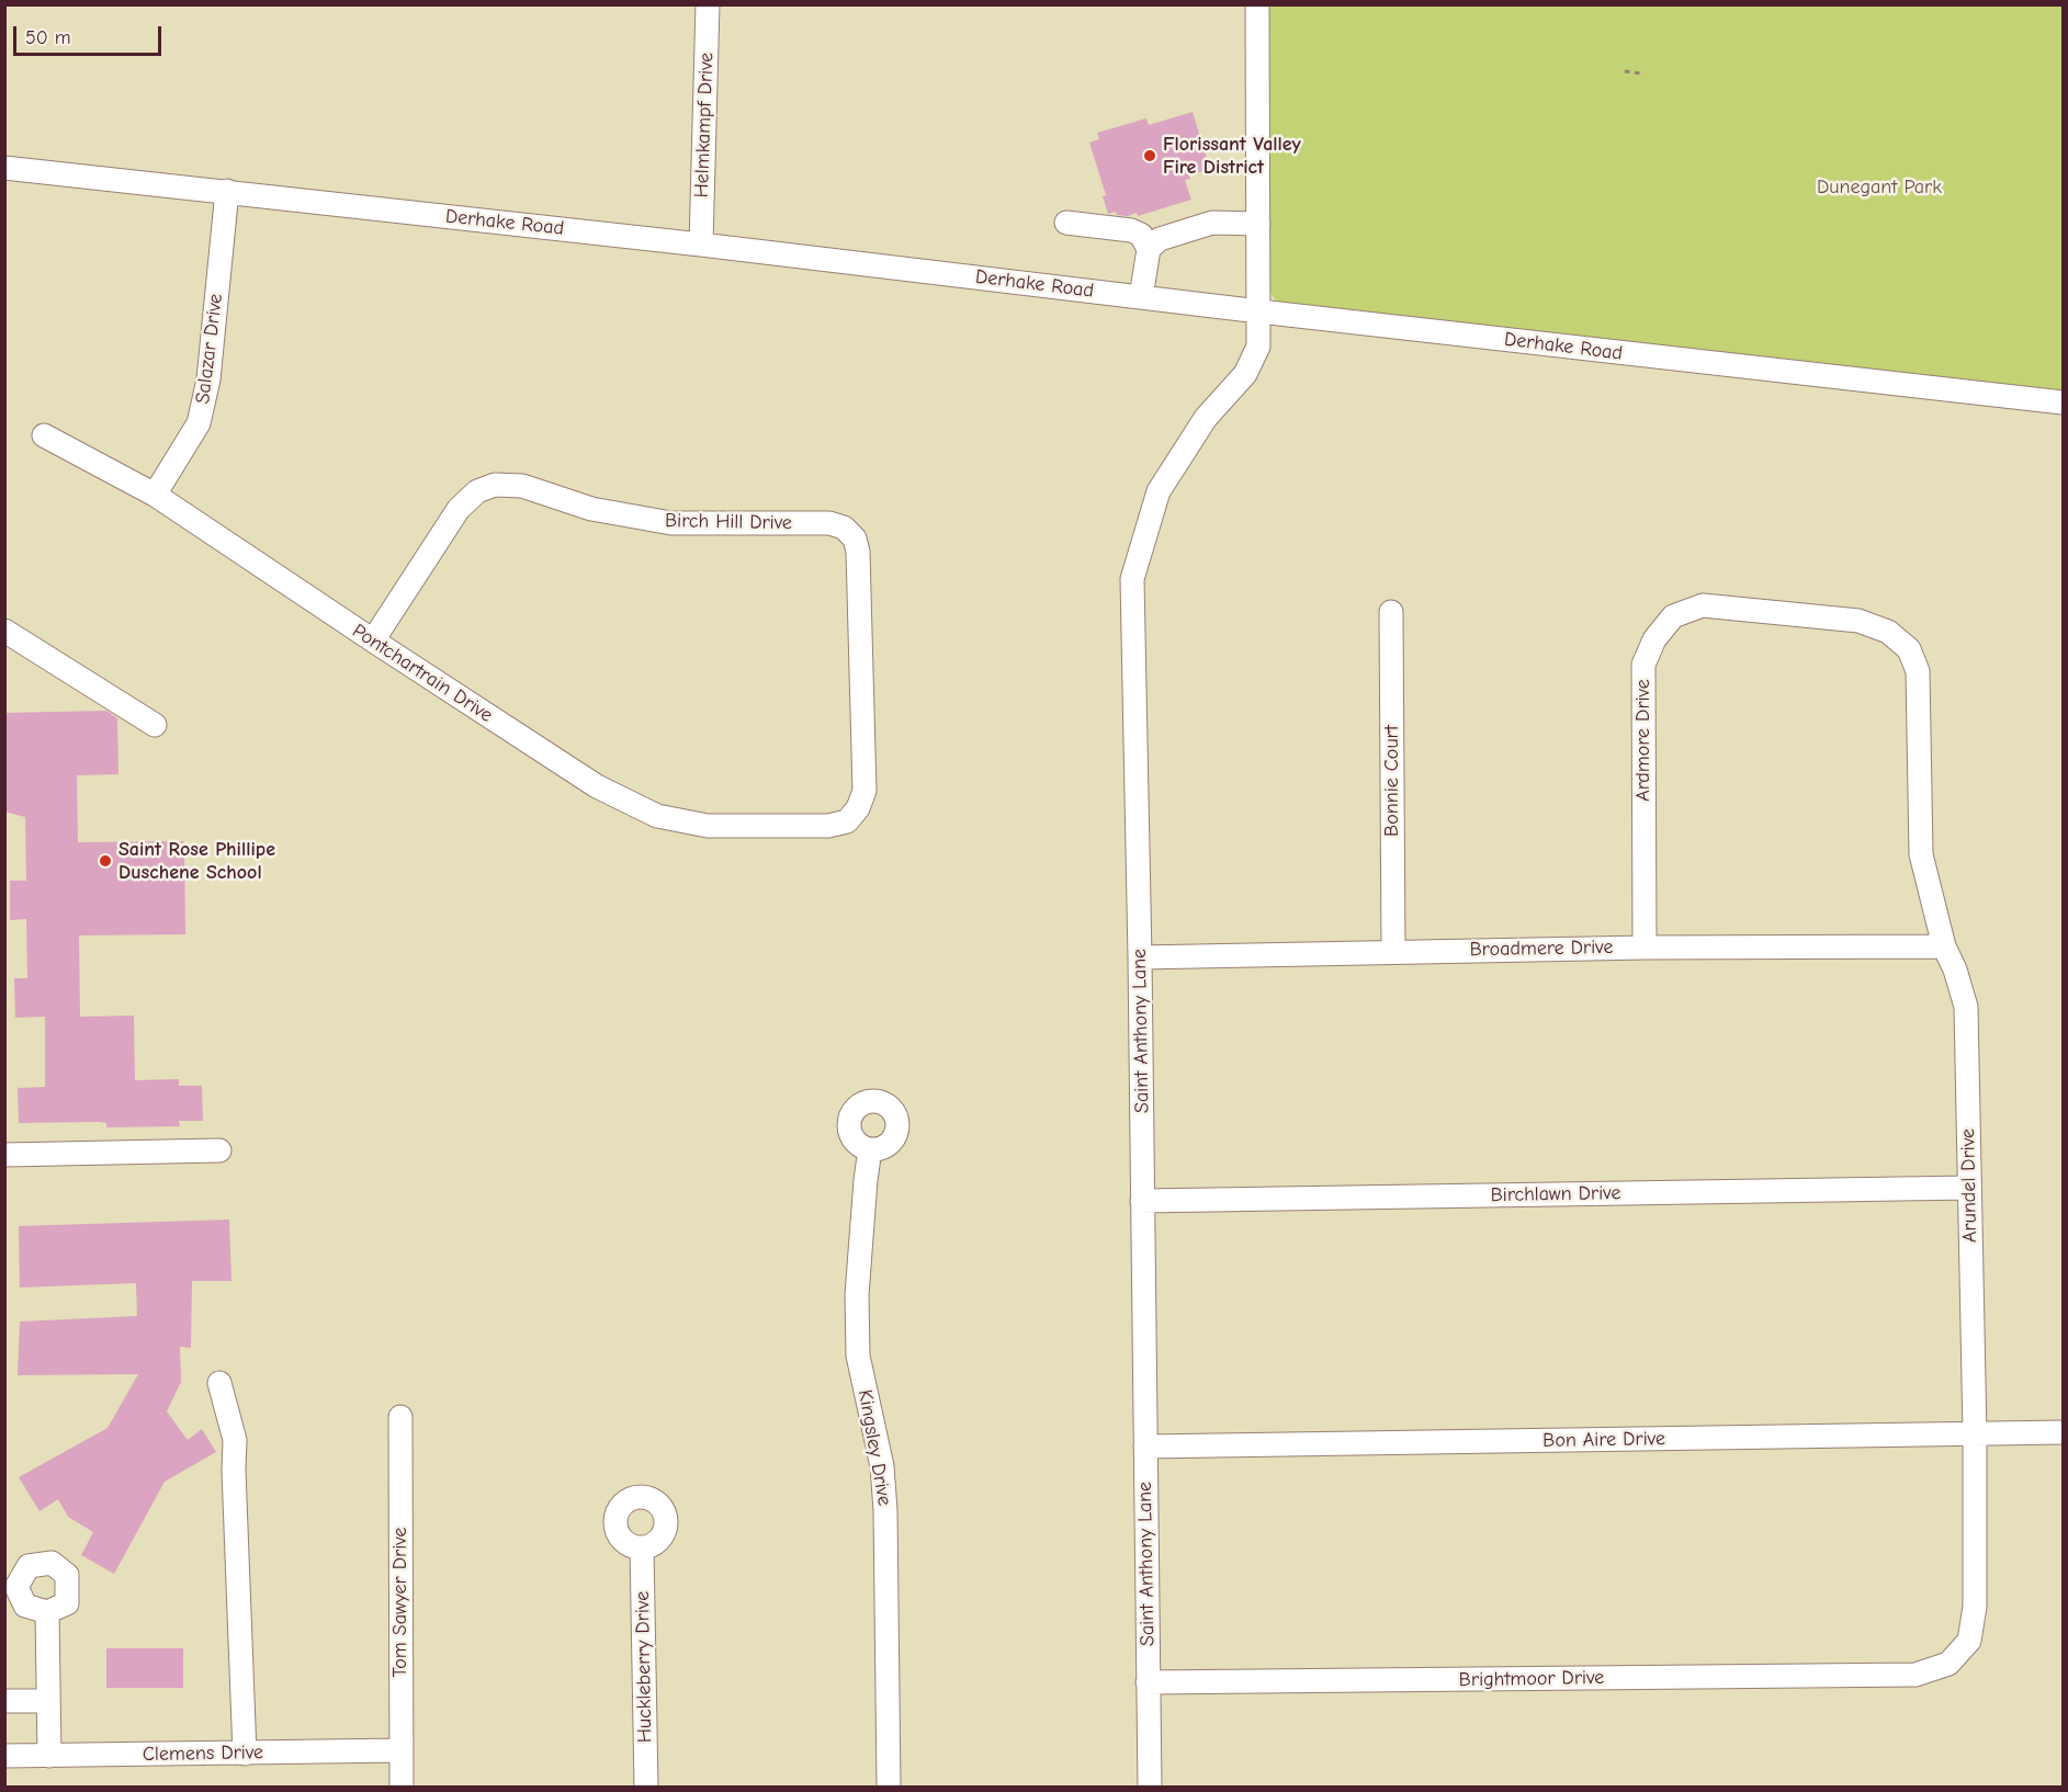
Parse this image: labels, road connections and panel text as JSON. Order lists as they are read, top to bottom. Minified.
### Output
{"streets":{"street":["Helmkampf Drive","Derhake Road","Salazar Drive","Birch Hill Drive","Pontchartrain Drive","Ardmore Drive","Bonnie Court","Broadmere Drive","Saint Anthony Lane","Arundel Drive","Birchlawn Drive","Bon Aire Drive","Kingsley Drive","Tom Sawyer Drive","Huckleberry Drive","Brightmoor Drive","Clemens Drive"]},"crossings":[["Helmkampf Drive","Derhake Road"],["Derhake Road","Salazar Drive"],["Derhake Road","Saint Anthony Lane"],["Salazar Drive","Pontchartrain Drive"],["Birch Hill Drive","Pontchartrain Drive"],["Ardmore Drive","Broadmere Drive"],["Ardmore Drive","Arundel Drive"],["Bonnie Court","Broadmere Drive"],["Broadmere Drive","Saint Anthony Lane"],["Broadmere Drive","Arundel Drive"],["Saint Anthony Lane","Birchlawn Drive"],["Saint Anthony Lane","Bon Aire Drive"],["Saint Anthony Lane","Brightmoor Drive"],["Arundel Drive","Birchlawn Drive"],["Arundel Drive","Bon Aire Drive"],["Arundel Drive","Brightmoor Drive"],["Tom Sawyer Drive","Clemens Drive"]],"parks":["Dunegant Park"],"places":["Florissant Valley Fire District","Saint Rose Phillipe Duschene School"],"scale_bar":"50 m"}
